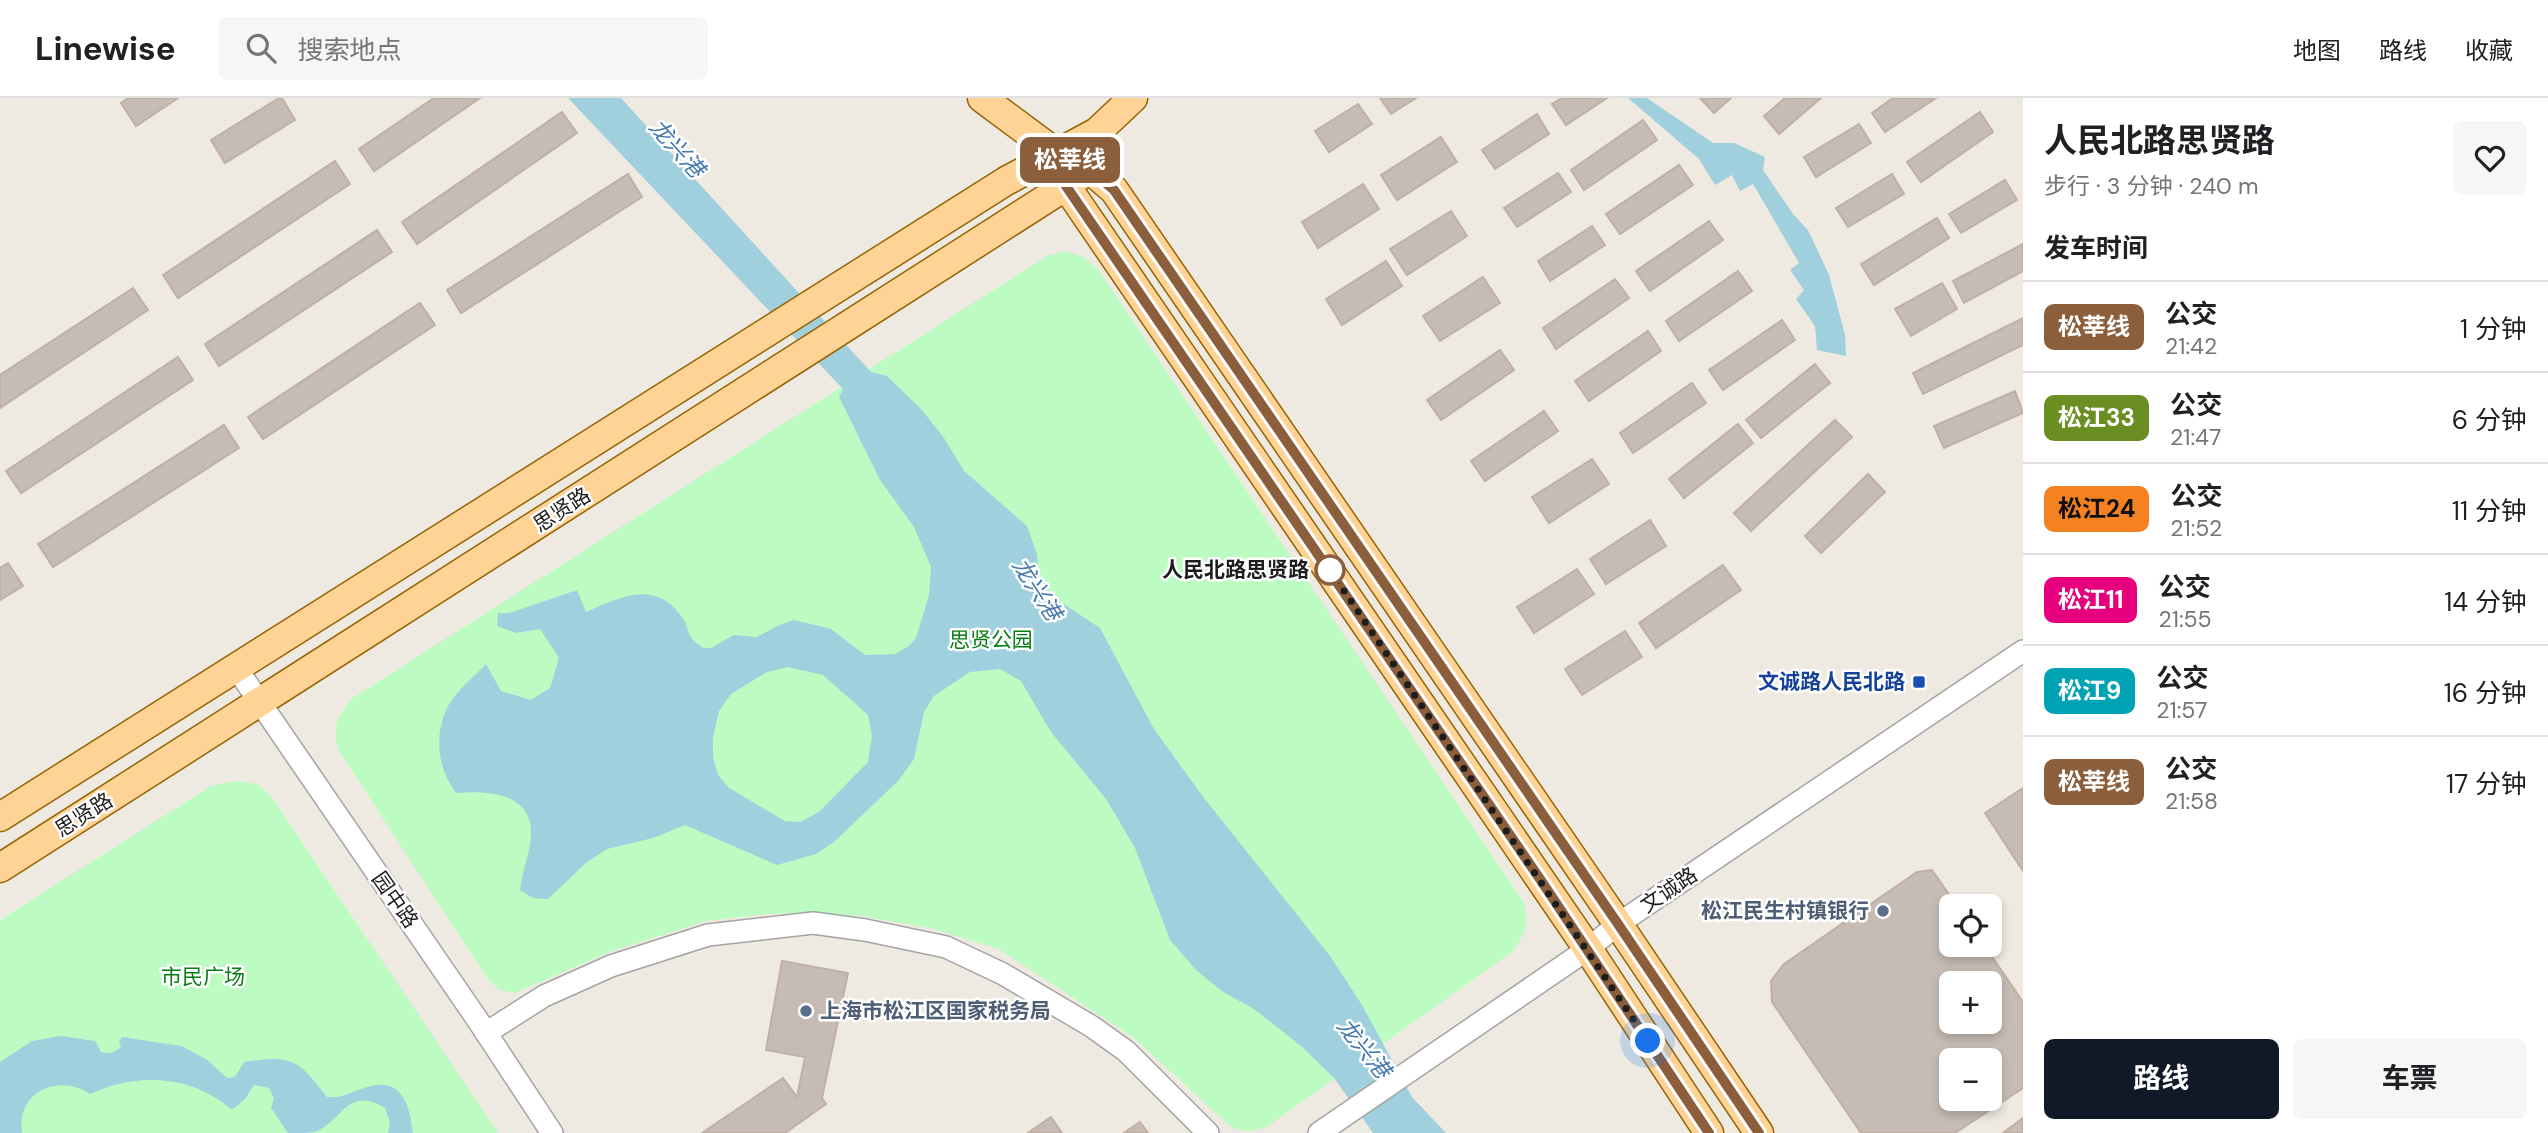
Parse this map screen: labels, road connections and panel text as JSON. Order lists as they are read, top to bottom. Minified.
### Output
{"streets":{"main road":["思贤路"],"street":["文诚路","园中路"]},"crossings":[["思贤路","园中路"]],"water":["龙兴港"],"parks":["思贤公园","市民广场"],"places":{"other":["人民北路思贤路","松江民生村镇银行","上海市松江区国家税务局"],"transit":["文诚路人民北路"]},"lines":["bus line 松莘线"],"page":{"header":"Linewise","search":"搜索地点","nav":["地图","路线","收藏"],"on_map":"松莘线","heading":[["人民北路思贤路","步行 · 3 分钟 · 240 m"],"发车时间"],"list":[{"mark":"松莘线","name":"公交","note":"21:42","value":"1 分钟"},{"mark":"松江33","name":"公交","note":"21:47","value":"6 分钟"},{"mark":"松江24","name":"公交","note":"21:52","value":"11 分钟"},{"mark":"松江11","name":"公交","note":"21:55","value":"14 分钟"},{"mark":"松江9","name":"公交","note":"21:57","value":"16 分钟"},{"mark":"松莘线","name":"公交","note":"21:58","value":"17 分钟"}],"map_buttons":["+","−"],"buttons":["路线","车票"]}}
